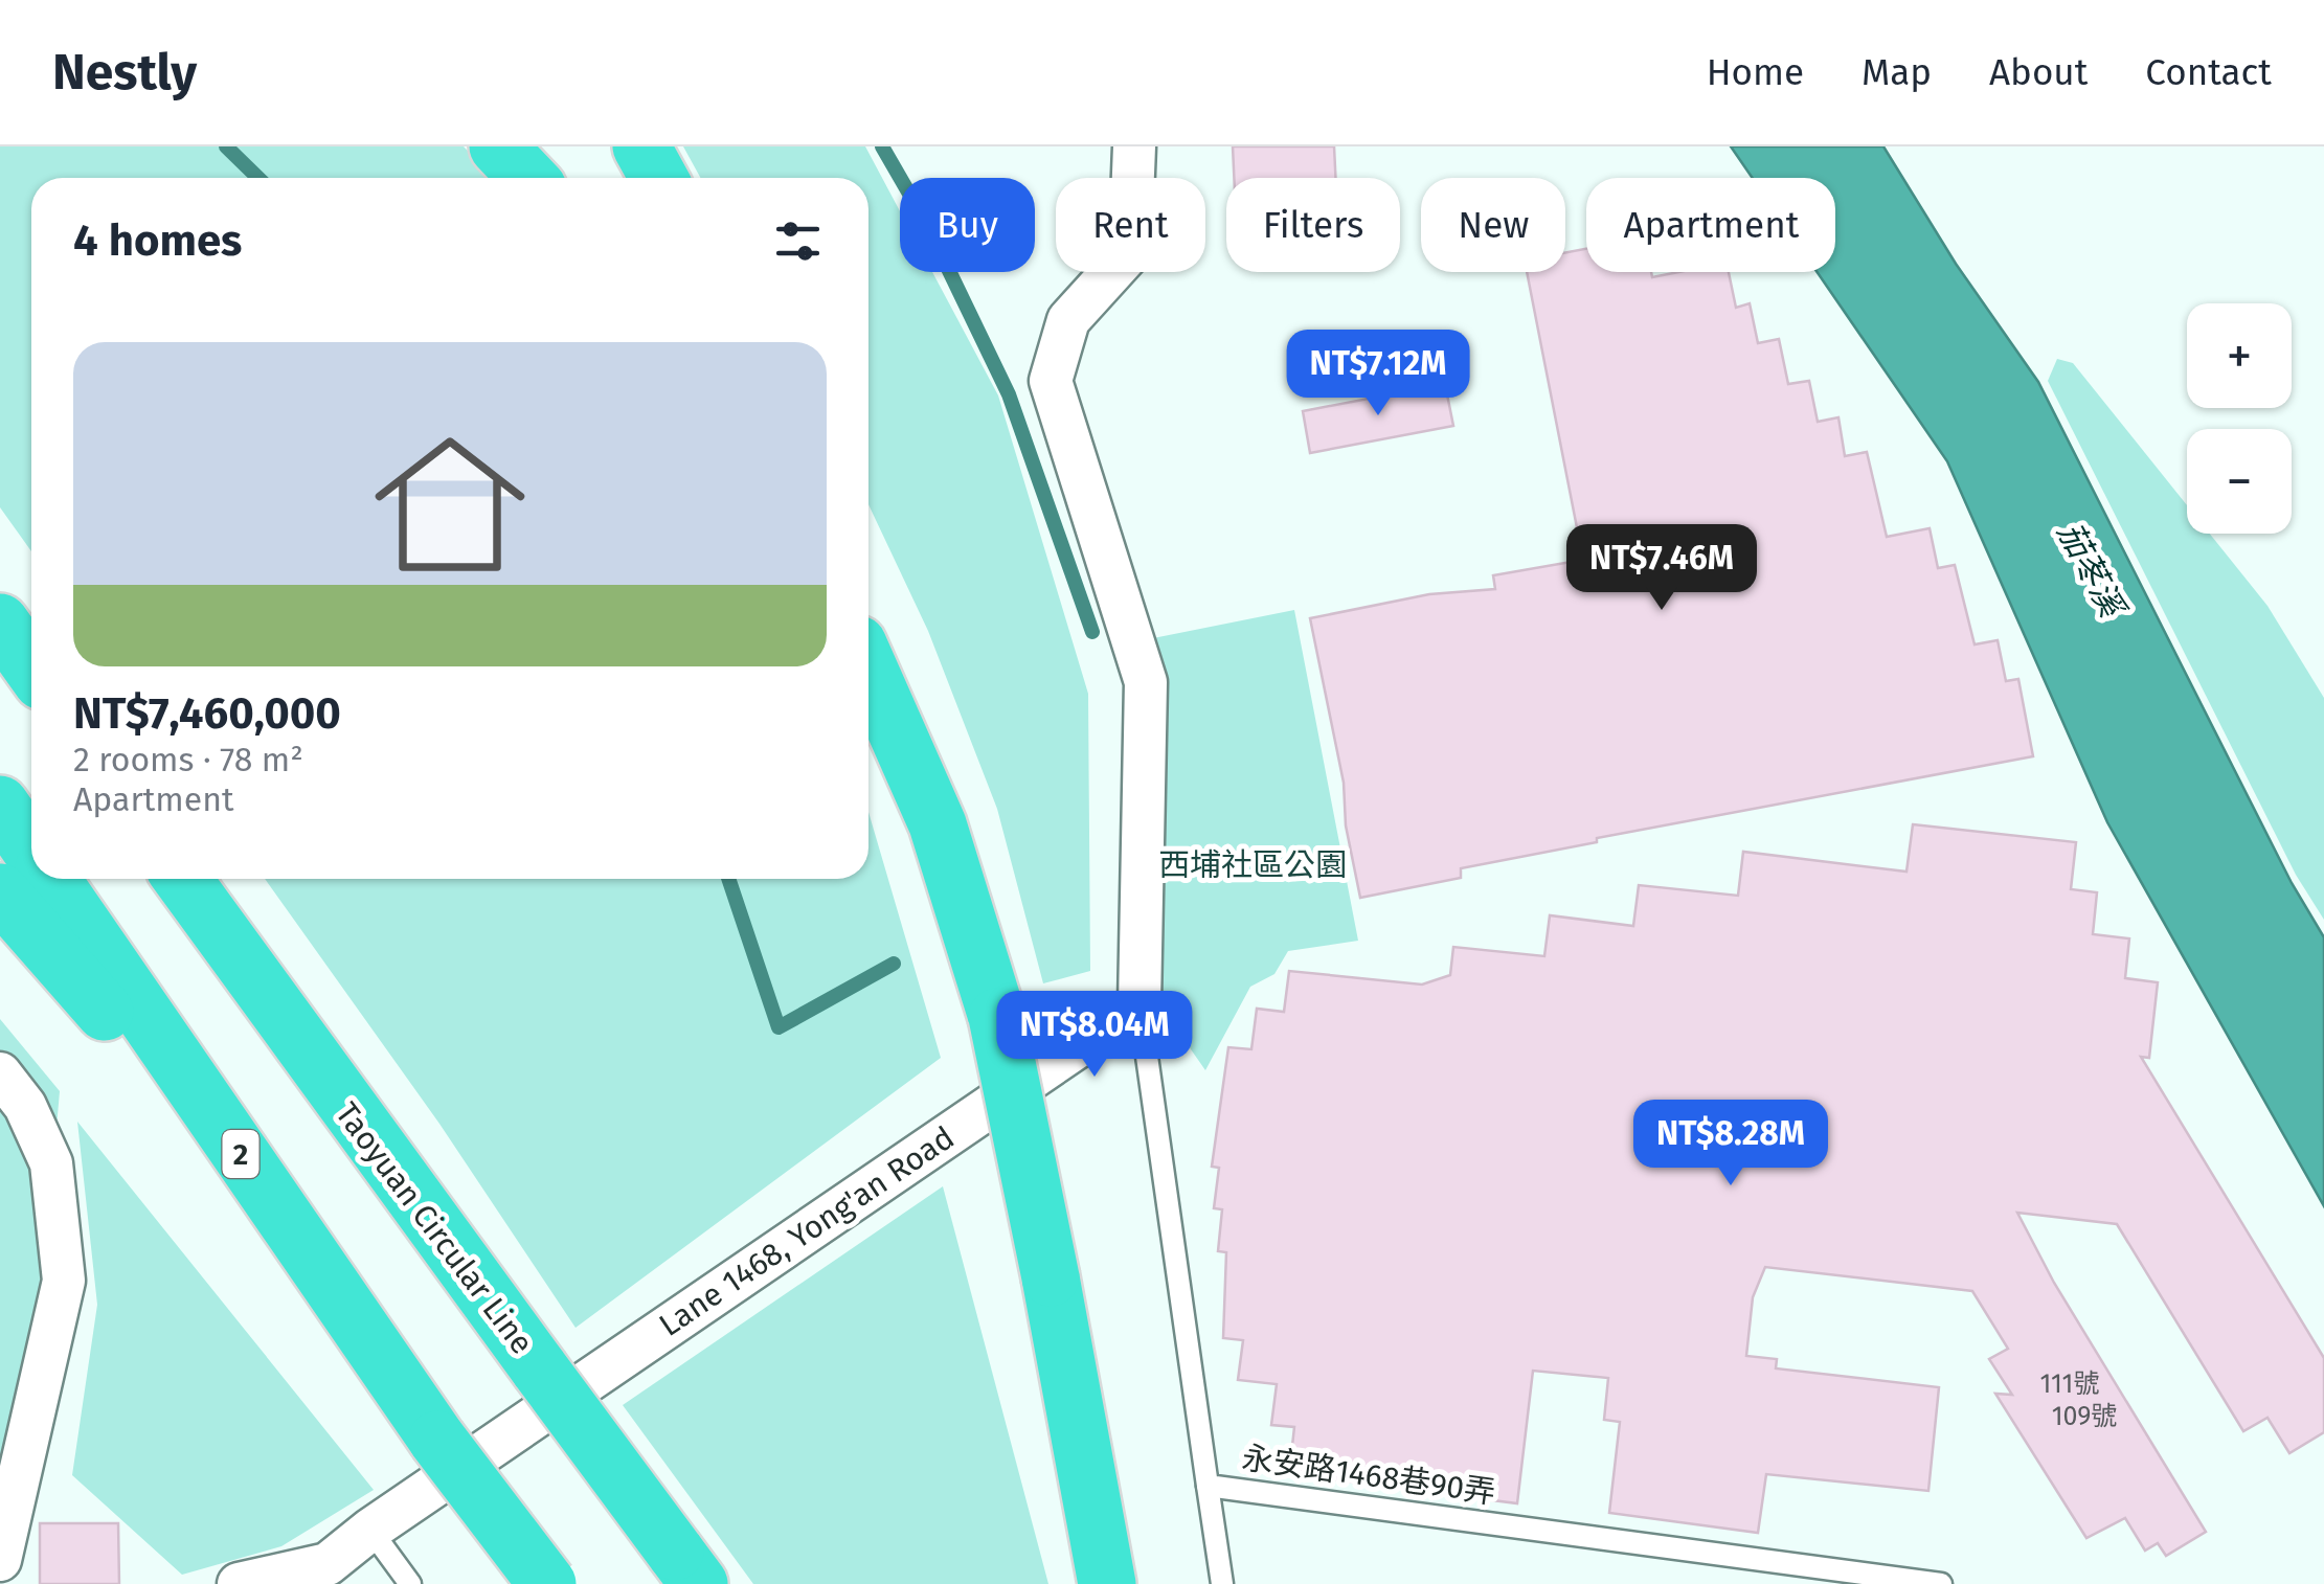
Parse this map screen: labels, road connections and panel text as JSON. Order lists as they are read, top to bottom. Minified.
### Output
{"streets":{"highway":["2","Taoyuan Circular Line"],"street":["Lane 1468, Yong'an Road"],"lane":["永安路1468巷90弄"]},"crossings":[["Lane 1468, Yong'an Road","永安路1468巷90弄"]],"water":["茄苳溪"],"parks":["西埔社區公園"],"house_numbers":["111號","109號"],"page":{"header":"Nestly","nav":["Home","Map","About","Contact"],"chip":["Buy","Rent","Filters","New","Apartment"],"heading":"4 homes","map_buttons":["+","−"],"list":[{"name":"NT$7,460,000","note":"2 rooms · 78 m² · Apartment"}],"price":["NT$7.12M","NT$7.46M","NT$8.04M","NT$8.28M"]}}
